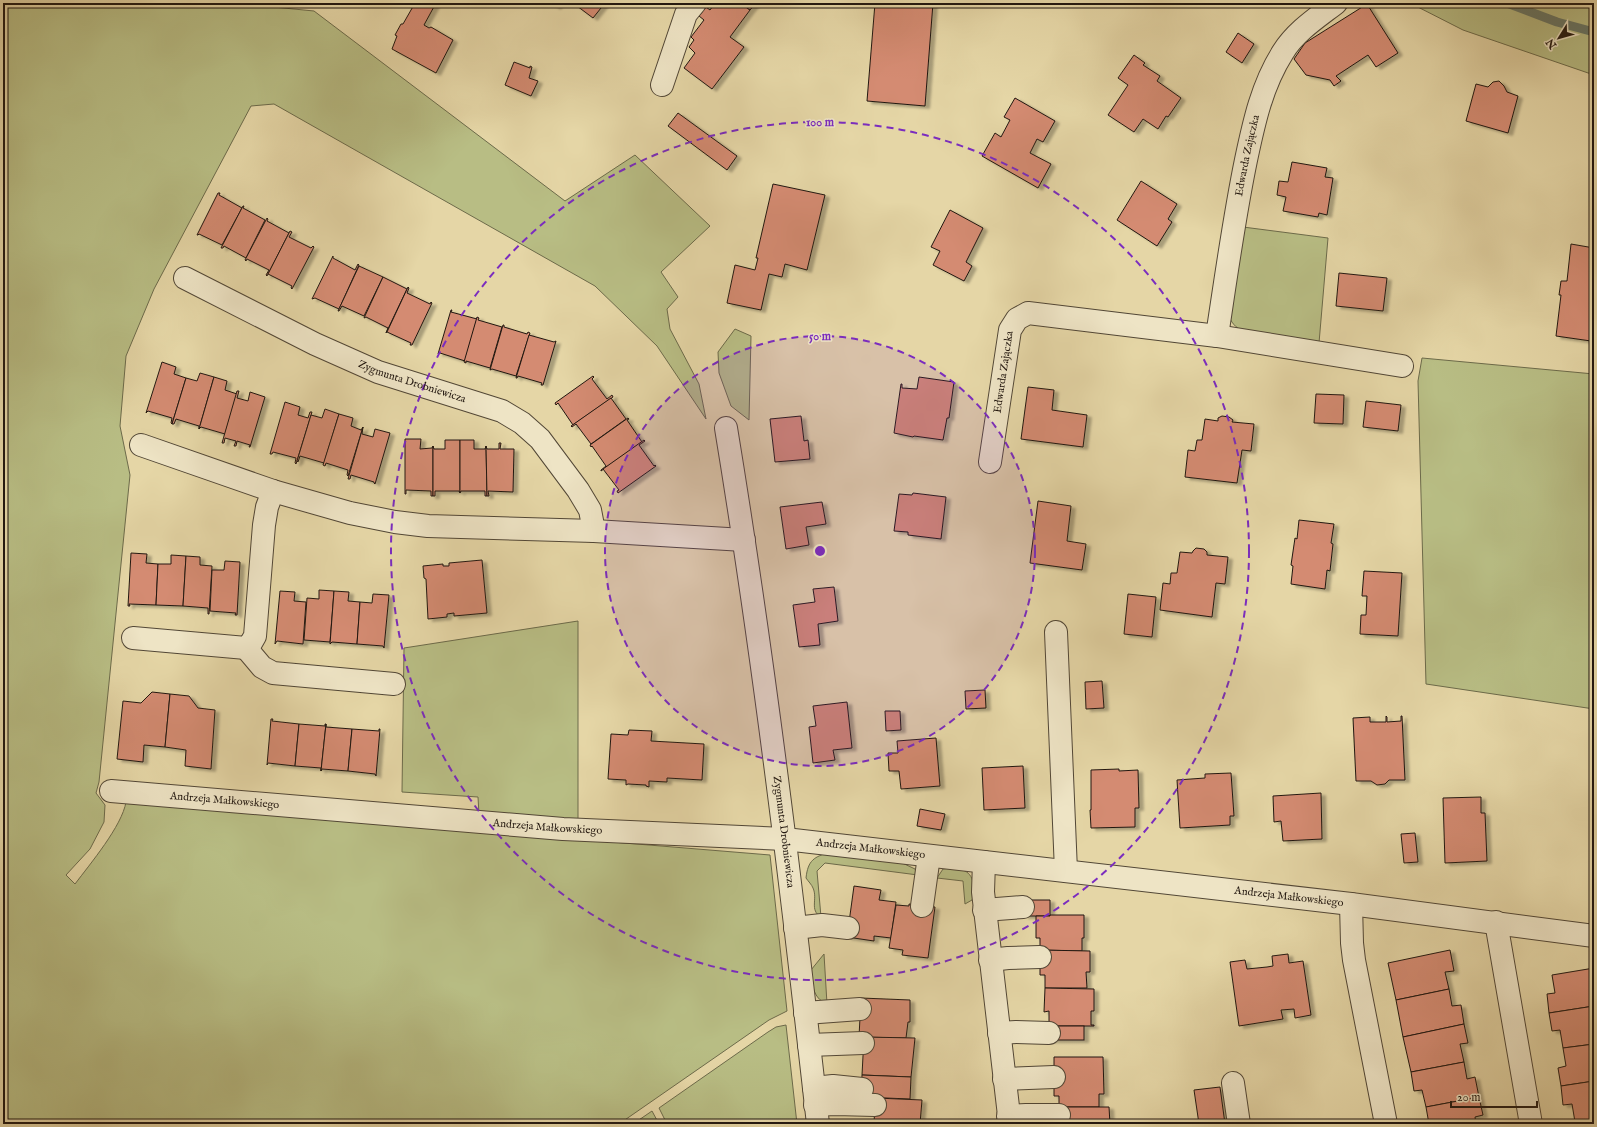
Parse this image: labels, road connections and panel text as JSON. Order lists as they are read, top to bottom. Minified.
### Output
{"streets":{"street":["Edwarda Zajączka","Zygmunta Drobniewicza","Andrzeja Małkowskiego"]},"crossings":[["Zygmunta Drobniewicza","Andrzeja Małkowskiego"]],"scale_bar":"20 m","north":"bottom left","rings":["100 m","50 m"]}
